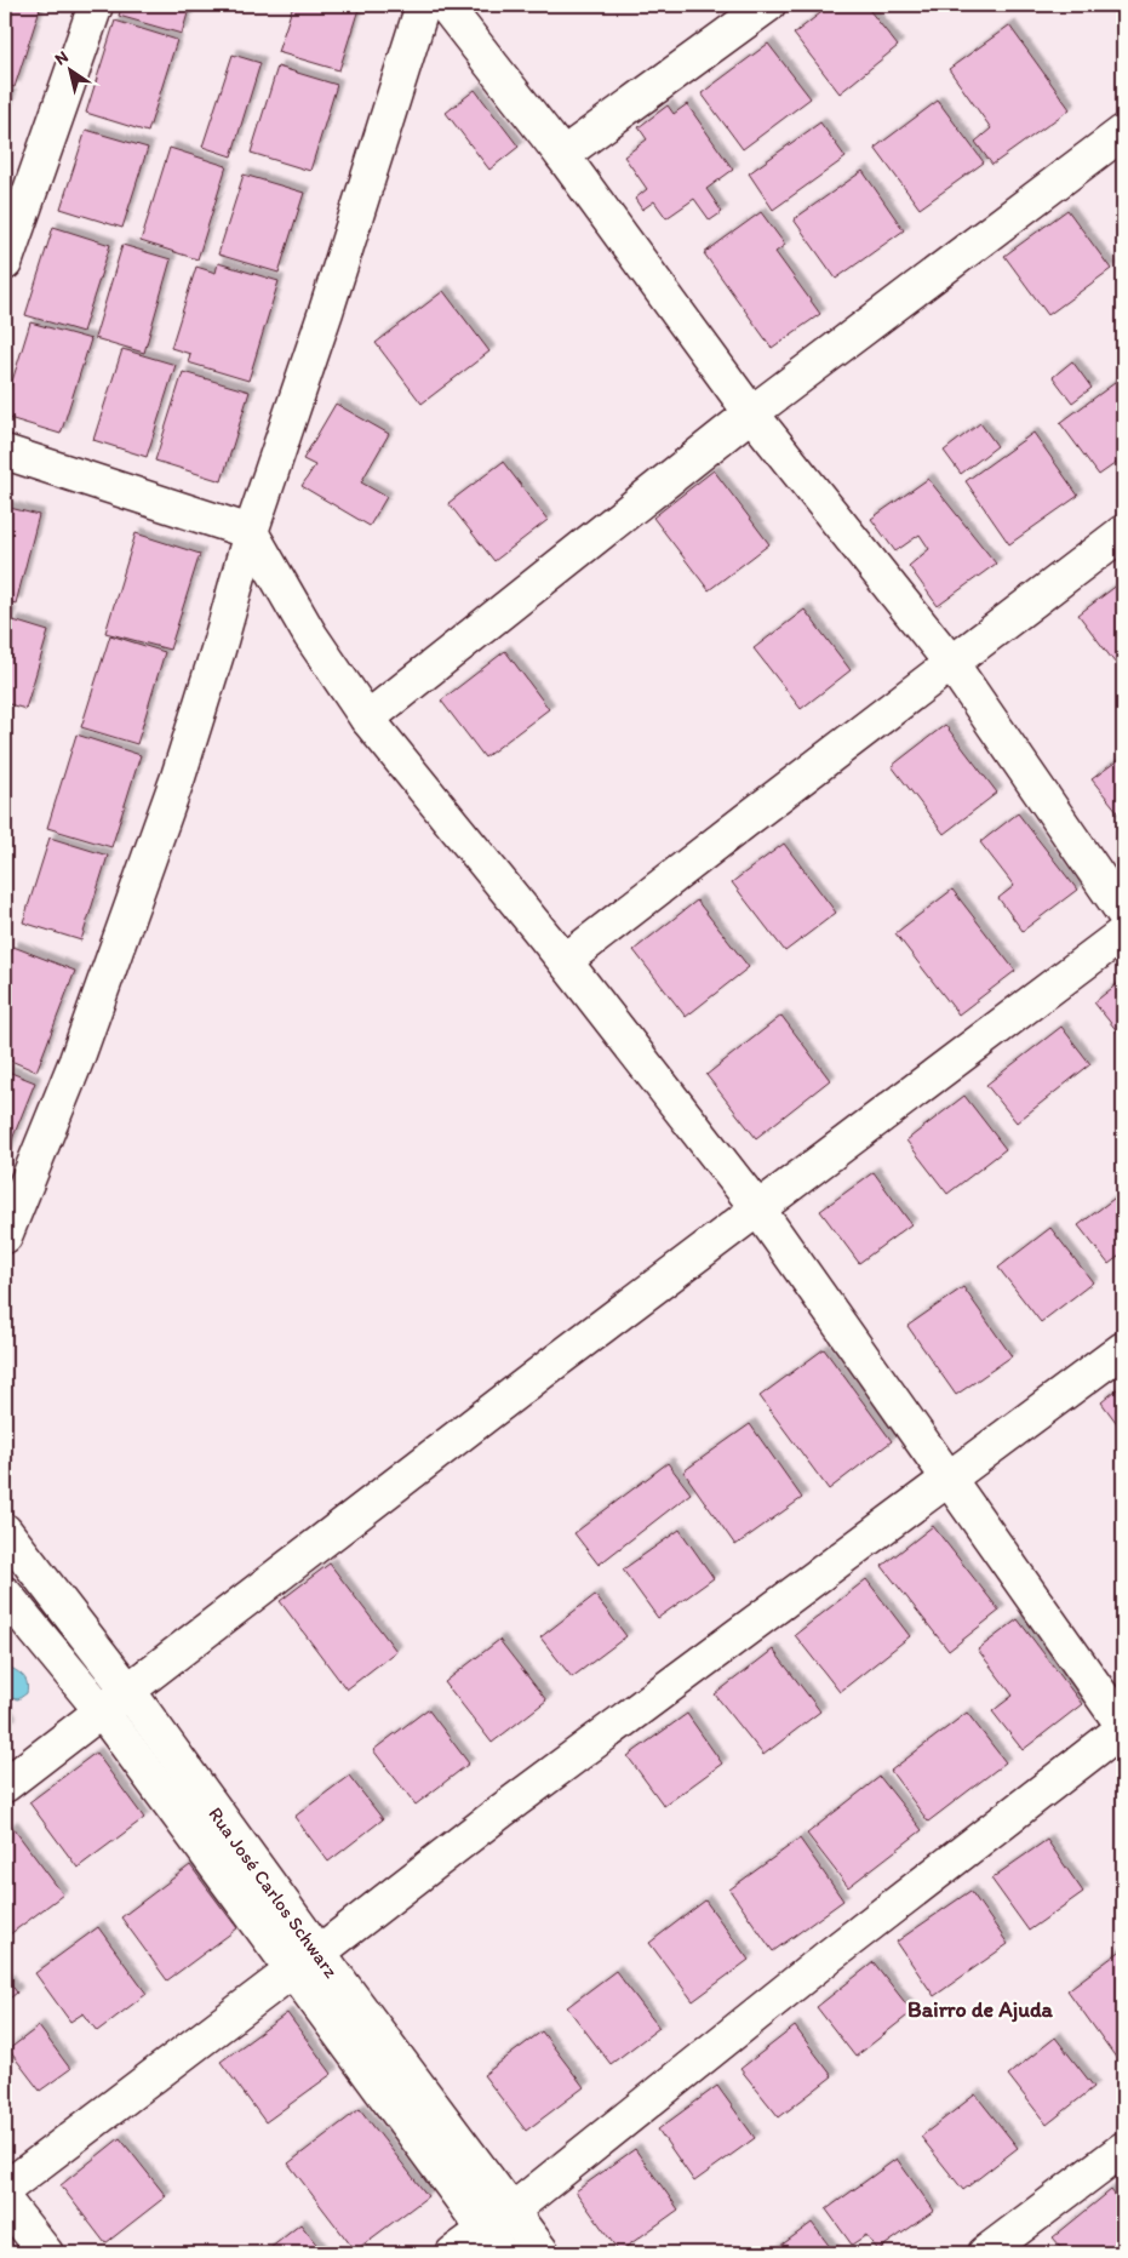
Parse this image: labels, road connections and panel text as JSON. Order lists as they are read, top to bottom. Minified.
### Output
{"streets":{"street":["Rua José Carlos Schwarz"]},"districts":["Bairro de Ajuda"],"north":"top left"}
